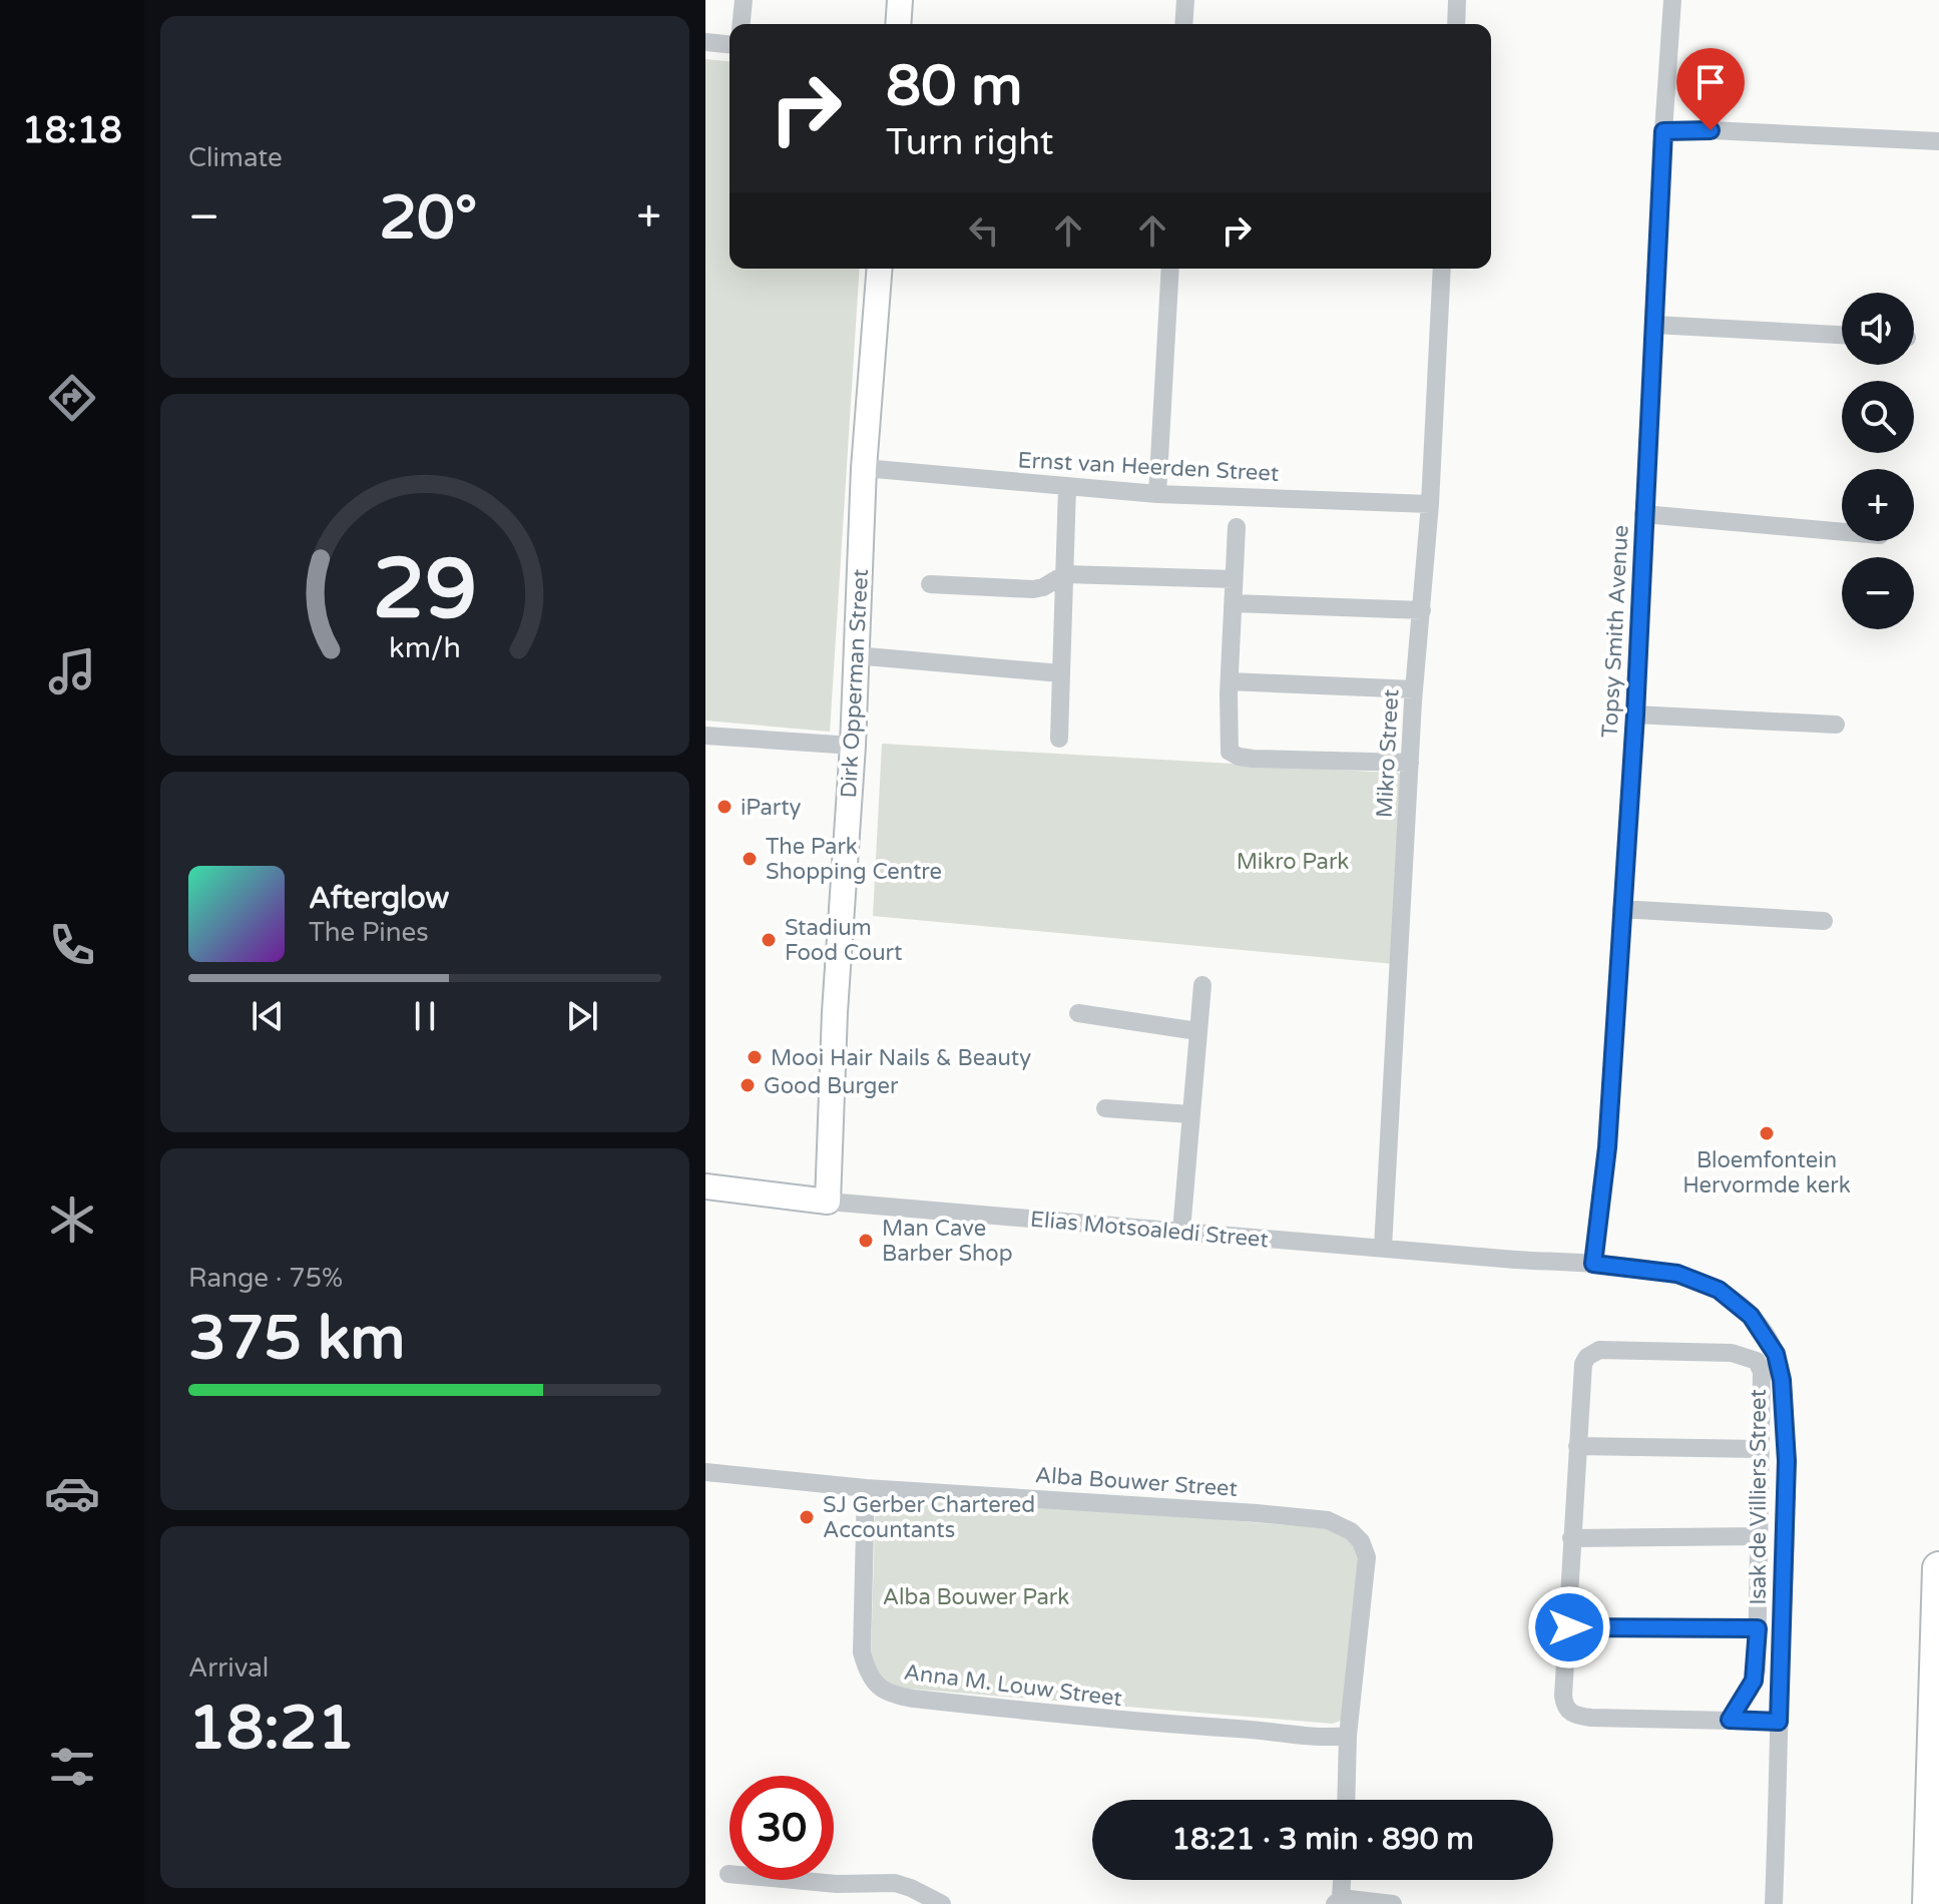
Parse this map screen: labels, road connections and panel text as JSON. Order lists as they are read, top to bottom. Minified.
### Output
{"streets":{"street":["Ernst van Heerden Street","Topsy Smith Avenue","Dirk Opperman Street","Mikro Street","Elias Motsoaledi Street","Alba Bouwer Street","Isak de Villiers Street","Anna M. Louw Street"]},"crossings":[["Ernst van Heerden Street","Dirk Opperman Street"],["Ernst van Heerden Street","Mikro Street"],["Topsy Smith Avenue","Elias Motsoaledi Street"],["Topsy Smith Avenue","Isak de Villiers Street"],["Dirk Opperman Street","Elias Motsoaledi Street"],["Mikro Street","Elias Motsoaledi Street"],["Elias Motsoaledi Street","Isak de Villiers Street"],["Alba Bouwer Street","Anna M. Louw Street"]],"parks":["Mikro Park","Alba Bouwer Park"],"places":["iParty","The Park Shopping Centre","Stadium Food Court","Mooi Hair Nails & Beauty","Good Burger","Bloemfontein Hervormde kerk","Man Cave Barber Shop","SJ Gerber Chartered Accountants"],"page":{"tabs":"18:18","tile":["Climate",["Range · 75%","375 km"],["Arrival","18:21"]],"turn":["80 m","Turn right"],"heat":["−","20°","+"],"map_buttons":["+","−"],"song":["Afterglow","The Pines"],"limit":"30","trip":"18:21 · 3 min · 890 m","gauge":["29","km/h"]}}
